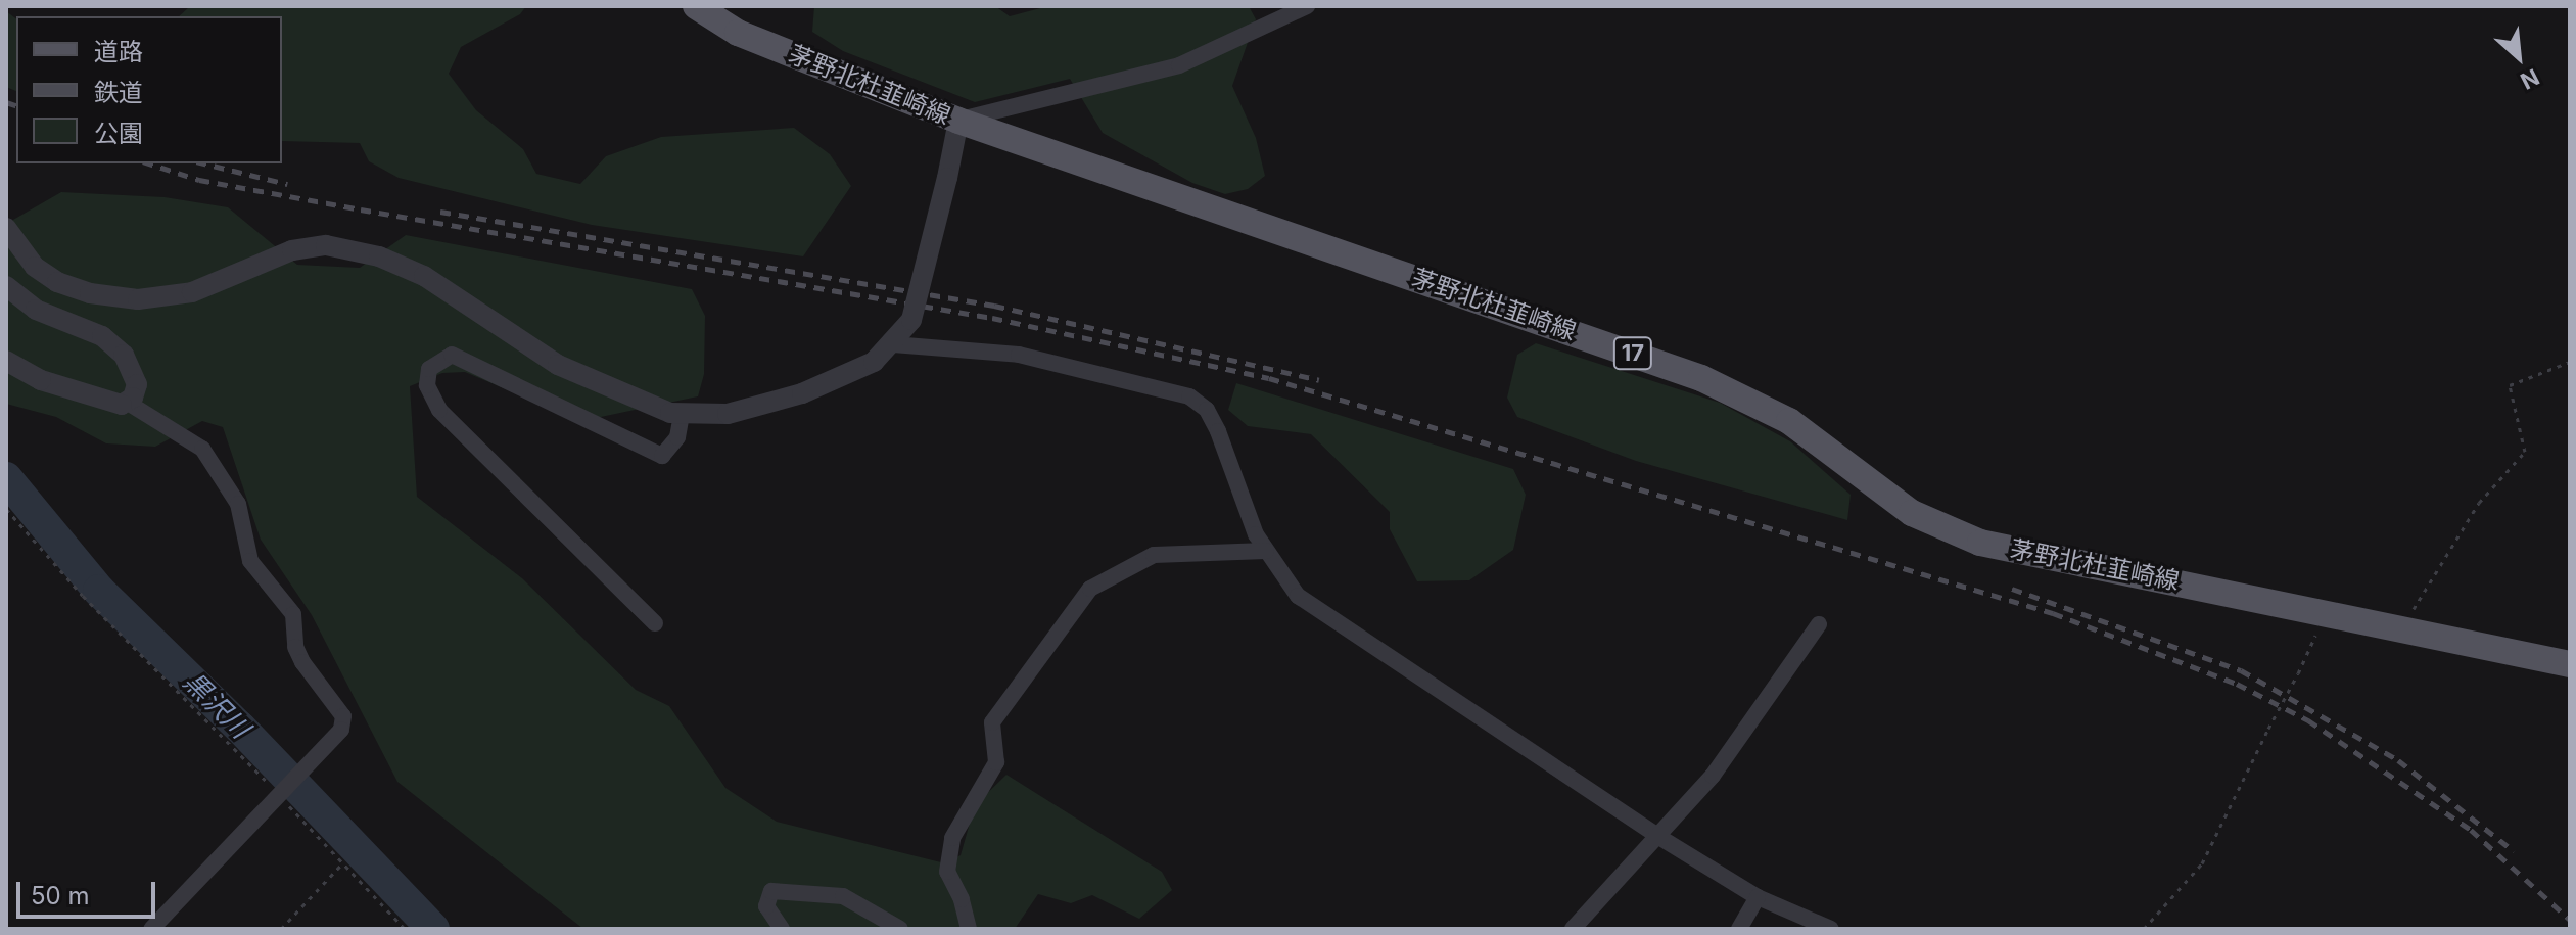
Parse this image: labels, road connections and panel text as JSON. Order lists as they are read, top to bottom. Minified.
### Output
{"streets":{"main road":["茅野北杜韮崎線","17"]},"water":["黒沢川"],"legend":["道路","鉄道","公園"],"scale_bar":"50 m","north":"bottom right"}
